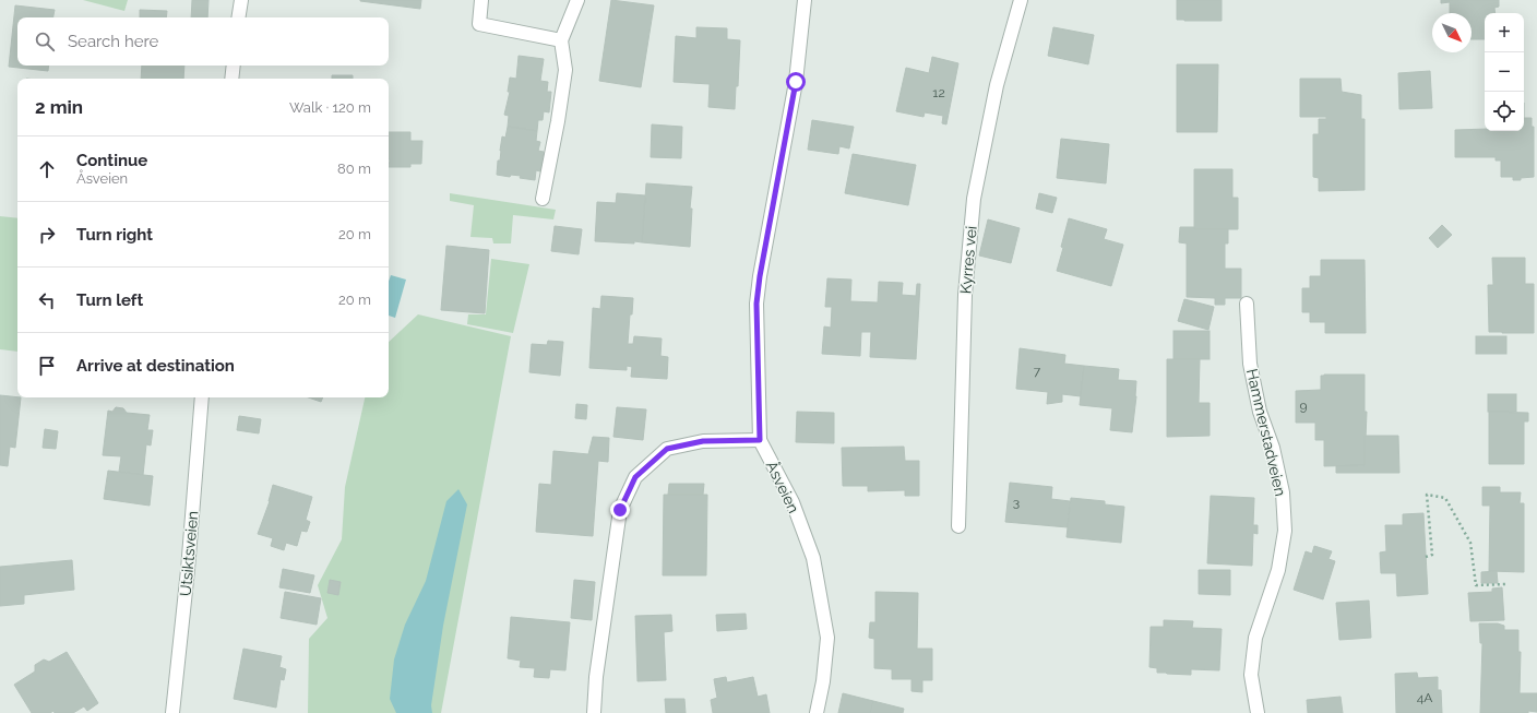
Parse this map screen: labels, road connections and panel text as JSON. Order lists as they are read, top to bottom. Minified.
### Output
{"streets":{"street":["Kyrres vei","Hammerstadveien","Åsveien","Utsiktsveien"]},"house_numbers":["12","7","9","3","4A"],"north":"bottom right","page":{"map_buttons":["+","−"],"search":"Search here","heading":["2 min","Walk · 120 m"],"list":[["Continue","Åsveien","80 m"],["Turn right","20 m"],["Turn left","20 m"],"Arrive at destination"]}}
